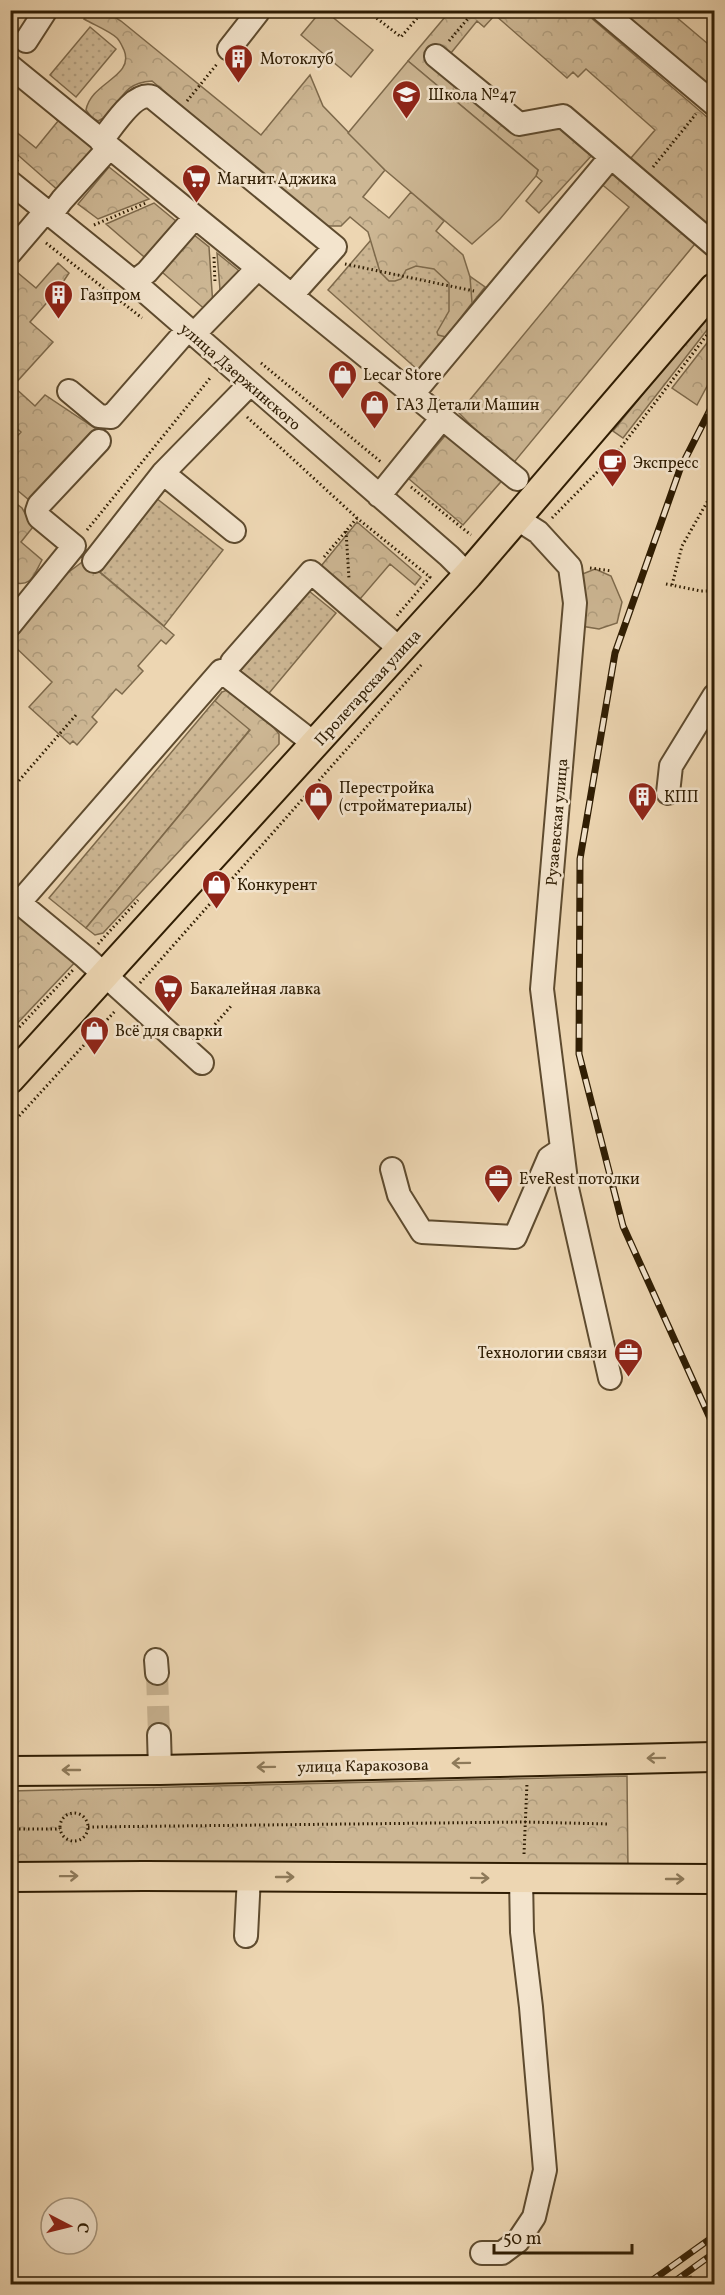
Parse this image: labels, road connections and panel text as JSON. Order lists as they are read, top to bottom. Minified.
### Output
{"streets":{"main road":["Пролетарская улица","улица Каракозова"],"street":["улица Дзержинского","Рузаевская улица"]},"crossings":[["улица Дзержинского","Пролетарская улица"],["Пролетарская улица","Рузаевская улица"]],"places":{"building":["Мотоклуб","Газпром","КПП"],"school or university":["Школа №47"],"supermarket":["Магнит Аджика","Бакалейная лавка"],"shop":["Lecar Store","ГАЗ Детали Машин","Перестройка (стройматериалы)","Конкурент","Всё для сварки"],"cafe":["Экспресс"],"office":["EveRest потолки","Технологии связи"]},"scale_bar":"50 m","north":"right"}
